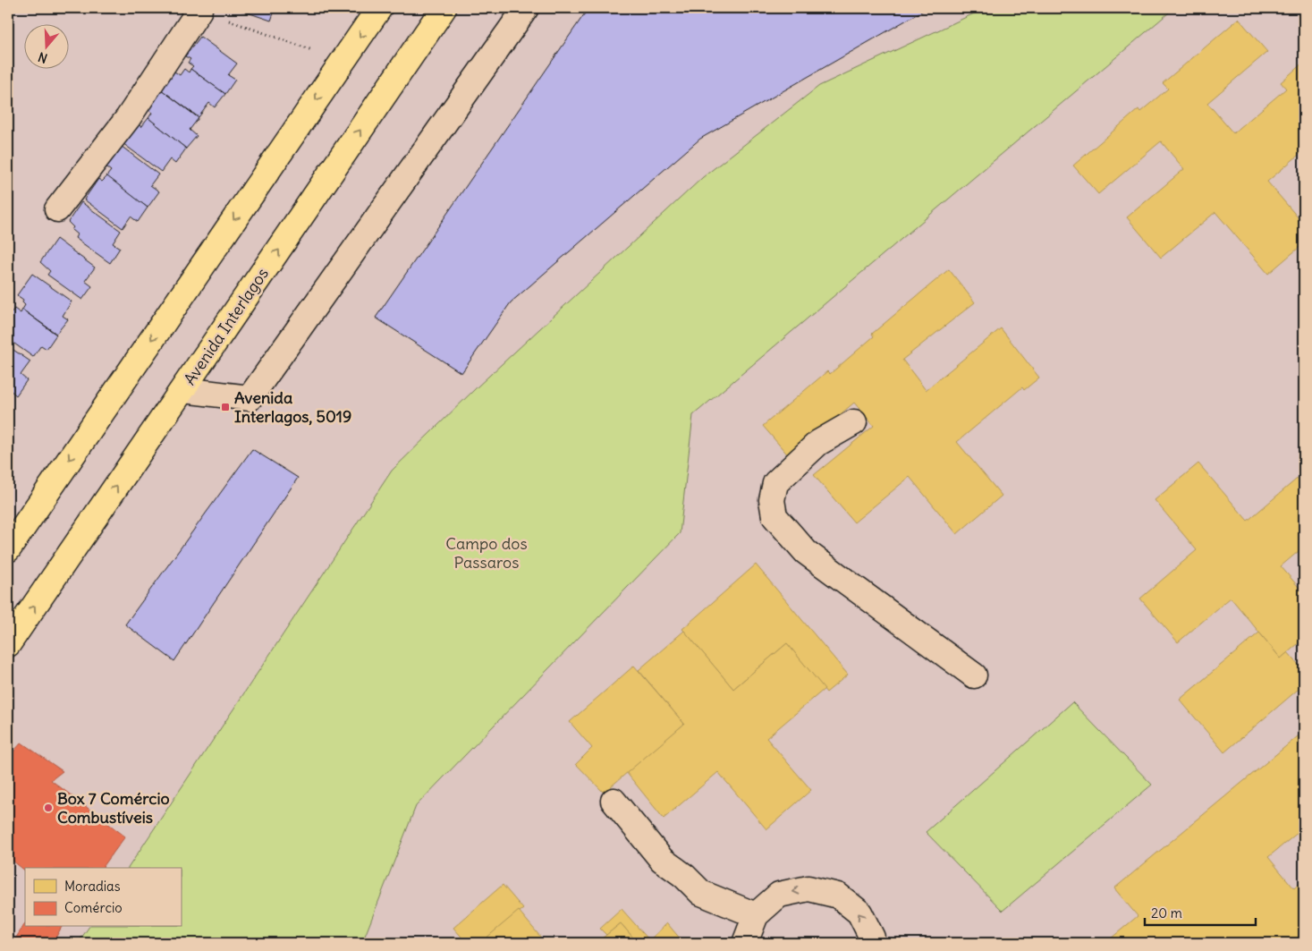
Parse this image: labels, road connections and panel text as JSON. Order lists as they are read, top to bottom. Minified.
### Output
{"streets":{"main road":["Avenida Interlagos"]},"parks":["Campo dos Passaros"],"places":{"transit":["Avenida Interlagos, 5019"],"other":["Box 7 Comércio Combustíveis"]},"legend":["Moradias","Comércio"],"scale_bar":"20 m","north":"bottom"}
